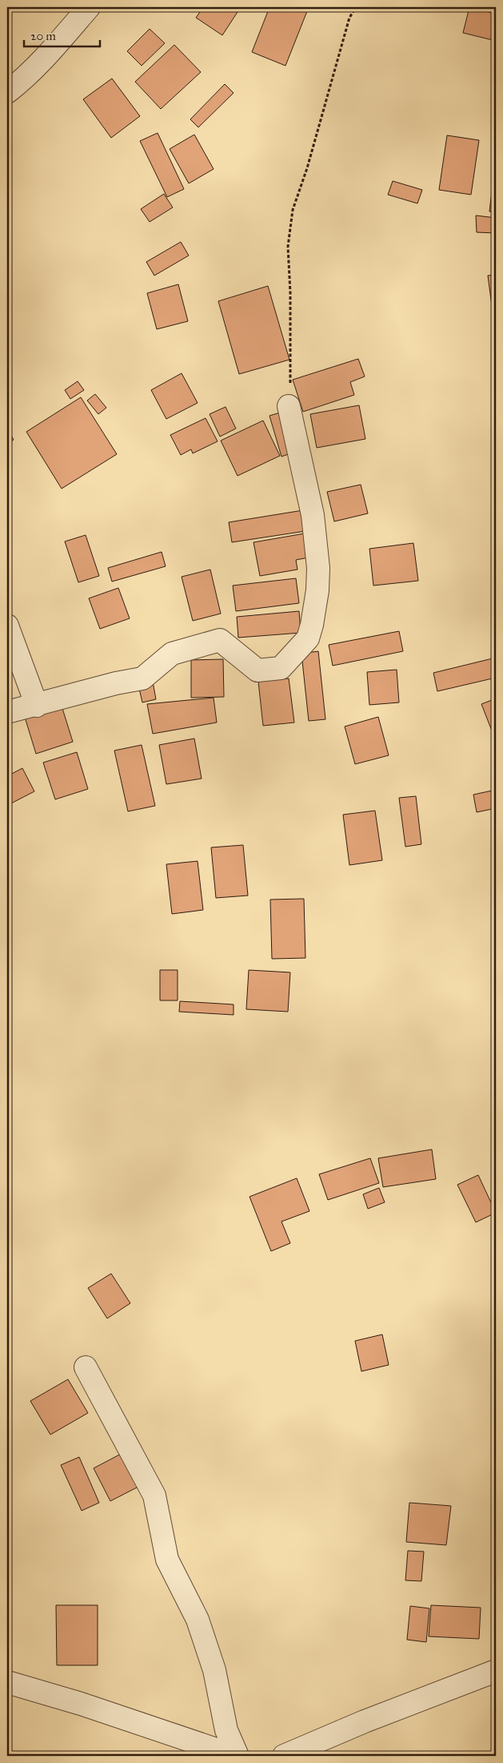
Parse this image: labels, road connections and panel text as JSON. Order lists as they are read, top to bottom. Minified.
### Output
{"scale_bar":"20 m"}
